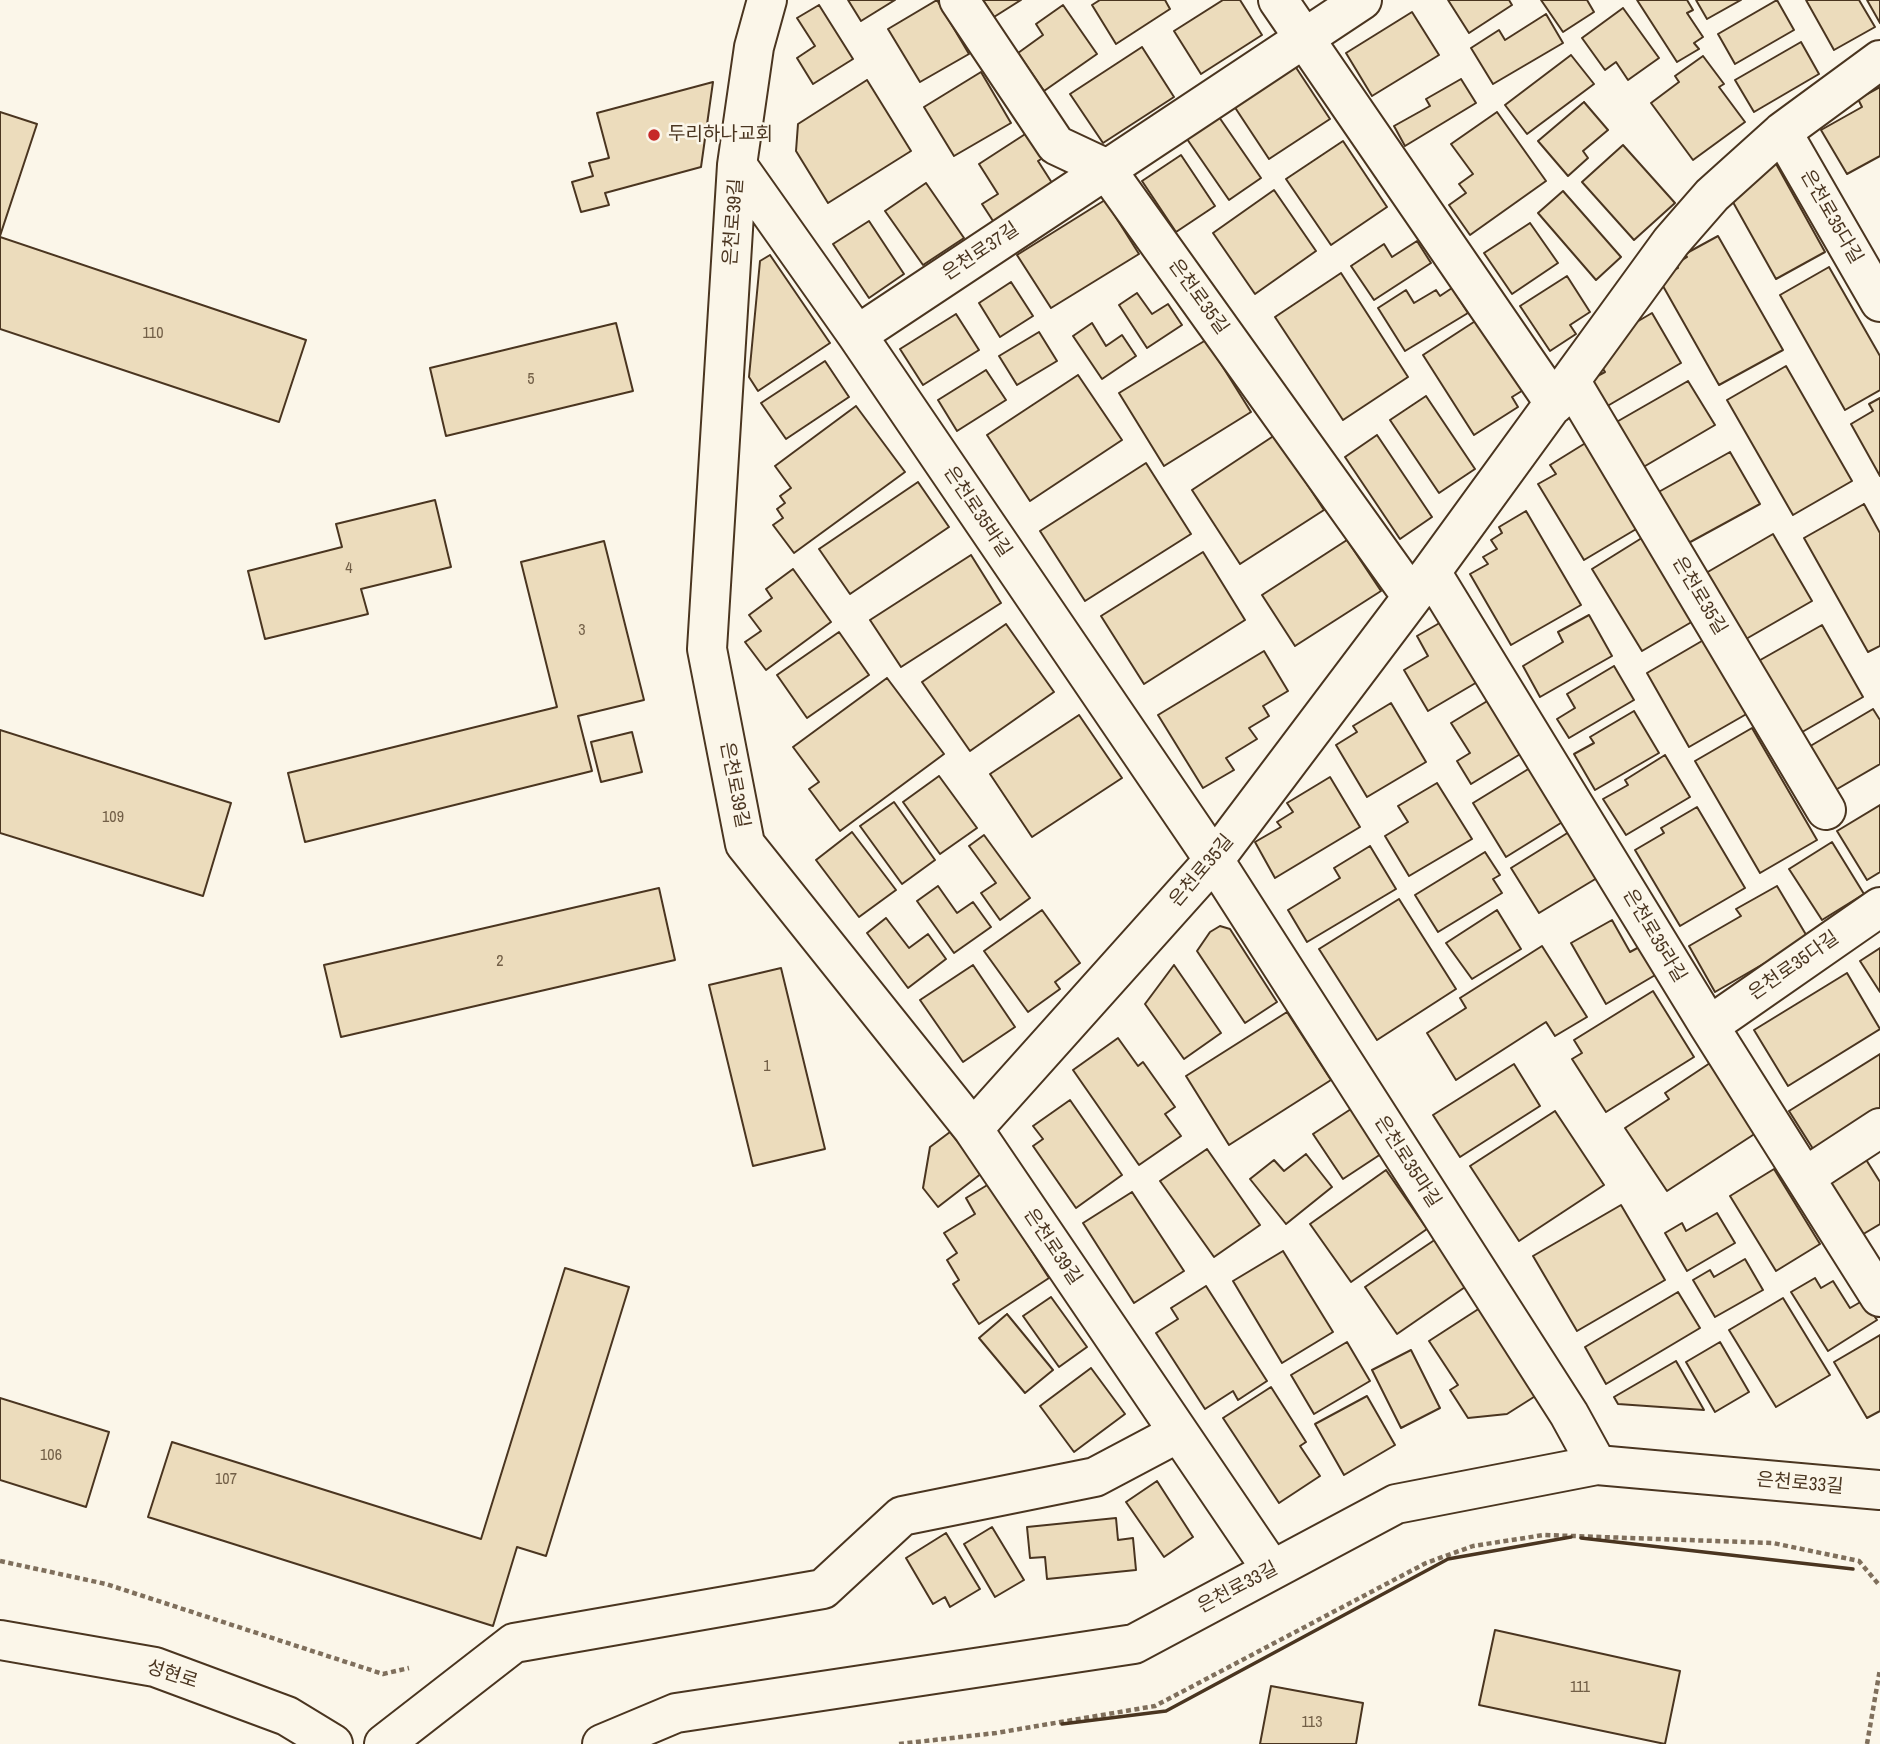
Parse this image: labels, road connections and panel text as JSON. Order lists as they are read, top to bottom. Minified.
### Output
{"streets":{"street":["은천로35다길","은천로39길","은천로37길","은천로35길","은천로35바길","은천로35라길","은천로35마길","은천로33길","성현로"]},"crossings":[["은천로35다길","은천로35길"],["은천로35다길","은천로35라길"],["은천로39길","은천로35길"],["은천로39길","은천로35바길"],["은천로39길","은천로33길"],["은천로37길","은천로35길"],["은천로37길","은천로35바길"],["은천로35길","은천로35바길"],["은천로35길","은천로35라길"],["은천로35길","은천로35마길"],["은천로35바길","은천로35마길"],["은천로35마길","은천로33길"]],"places":["두리하나교회"],"house_numbers":["110","5","4","3","109","2","1","106","107","111","113"]}
